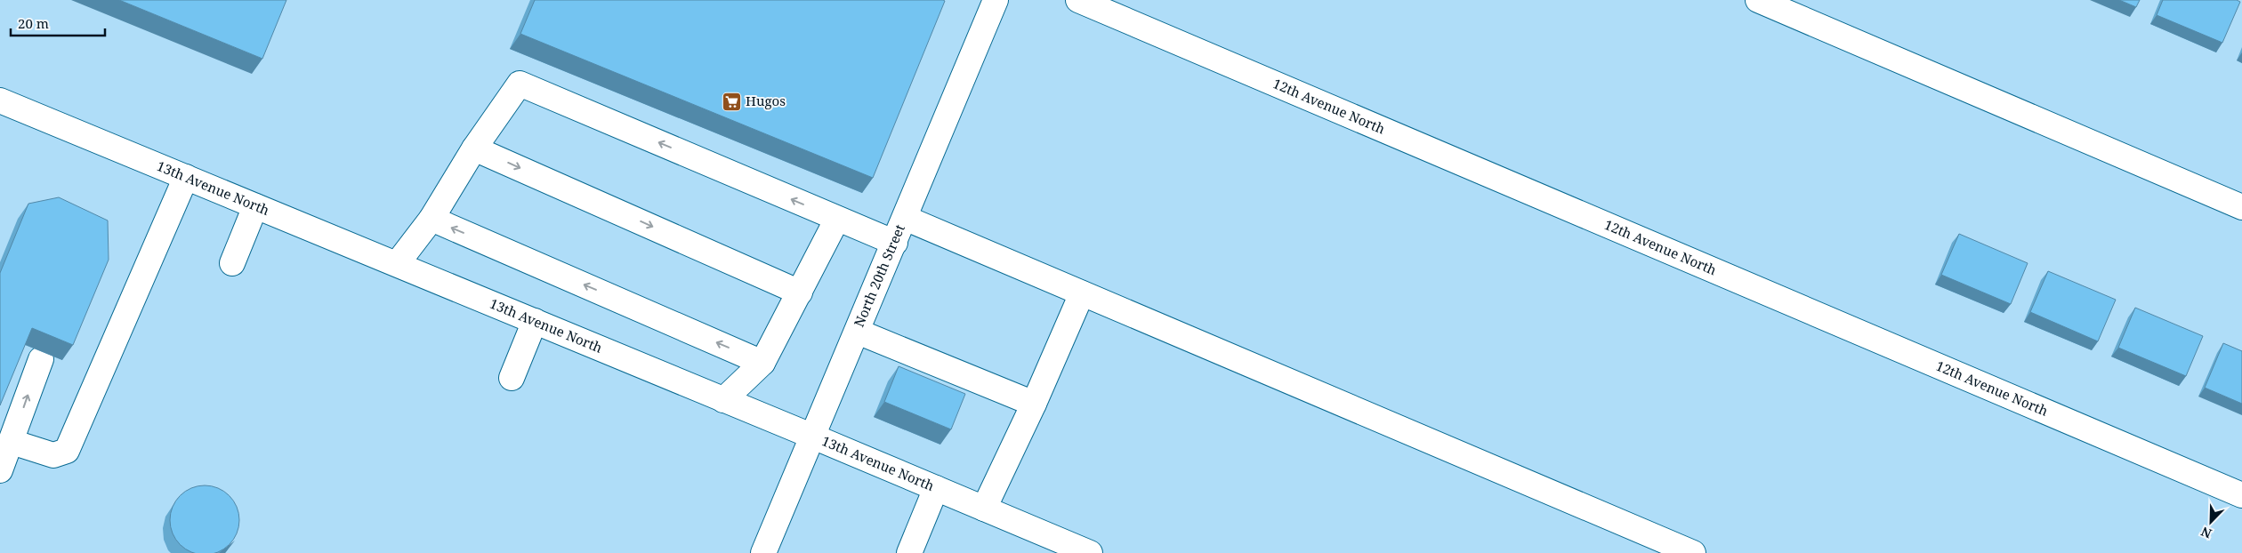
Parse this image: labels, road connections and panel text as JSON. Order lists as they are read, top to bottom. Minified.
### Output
{"streets":{"street":["12th Avenue North","13th Avenue North","North 20th Street"]},"crossings":[["13th Avenue North","North 20th Street"]],"places":{"supermarket":["Hugos"]},"scale_bar":"20 m","north":"bottom left"}
